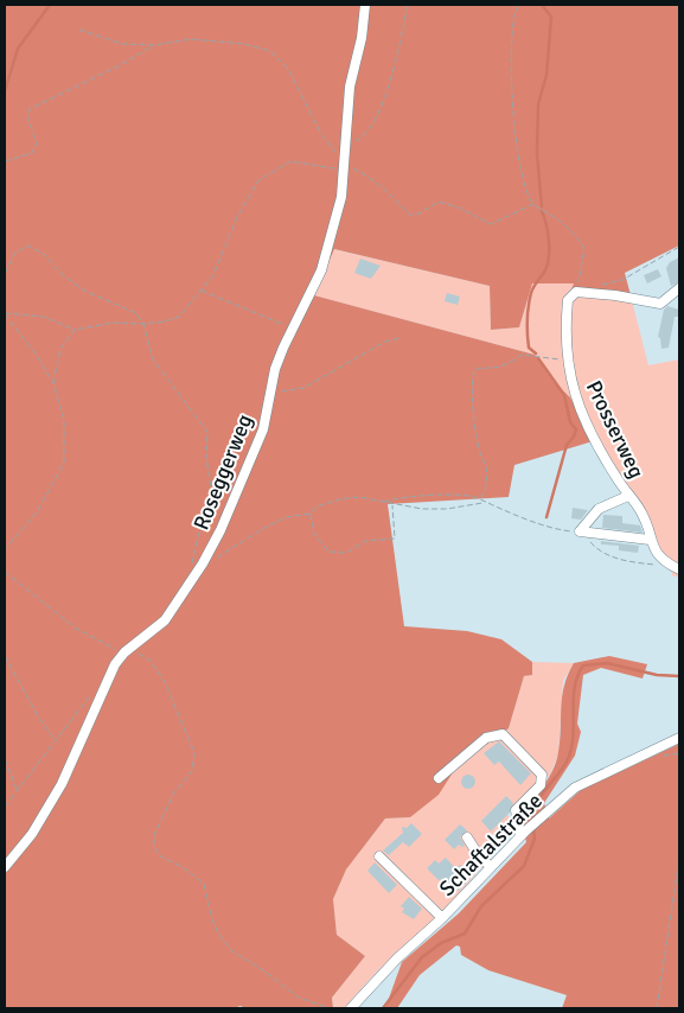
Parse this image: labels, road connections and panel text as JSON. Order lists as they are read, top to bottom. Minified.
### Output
{"streets":{"street":["Prosserweg","Roseggerweg","Schaftalstraße"]}}
